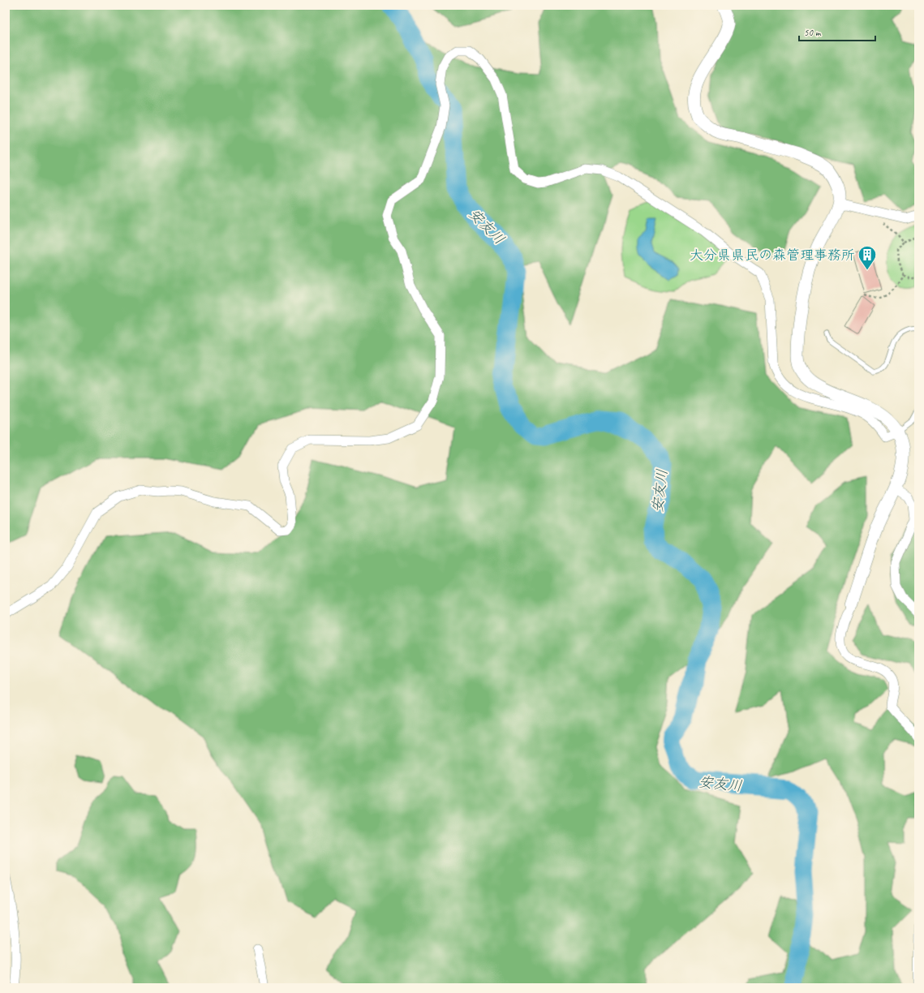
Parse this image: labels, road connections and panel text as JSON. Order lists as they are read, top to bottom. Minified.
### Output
{"water":["安友川"],"places":{"building":["大分県県民の森管理事務所"]},"scale_bar":"50 m"}
